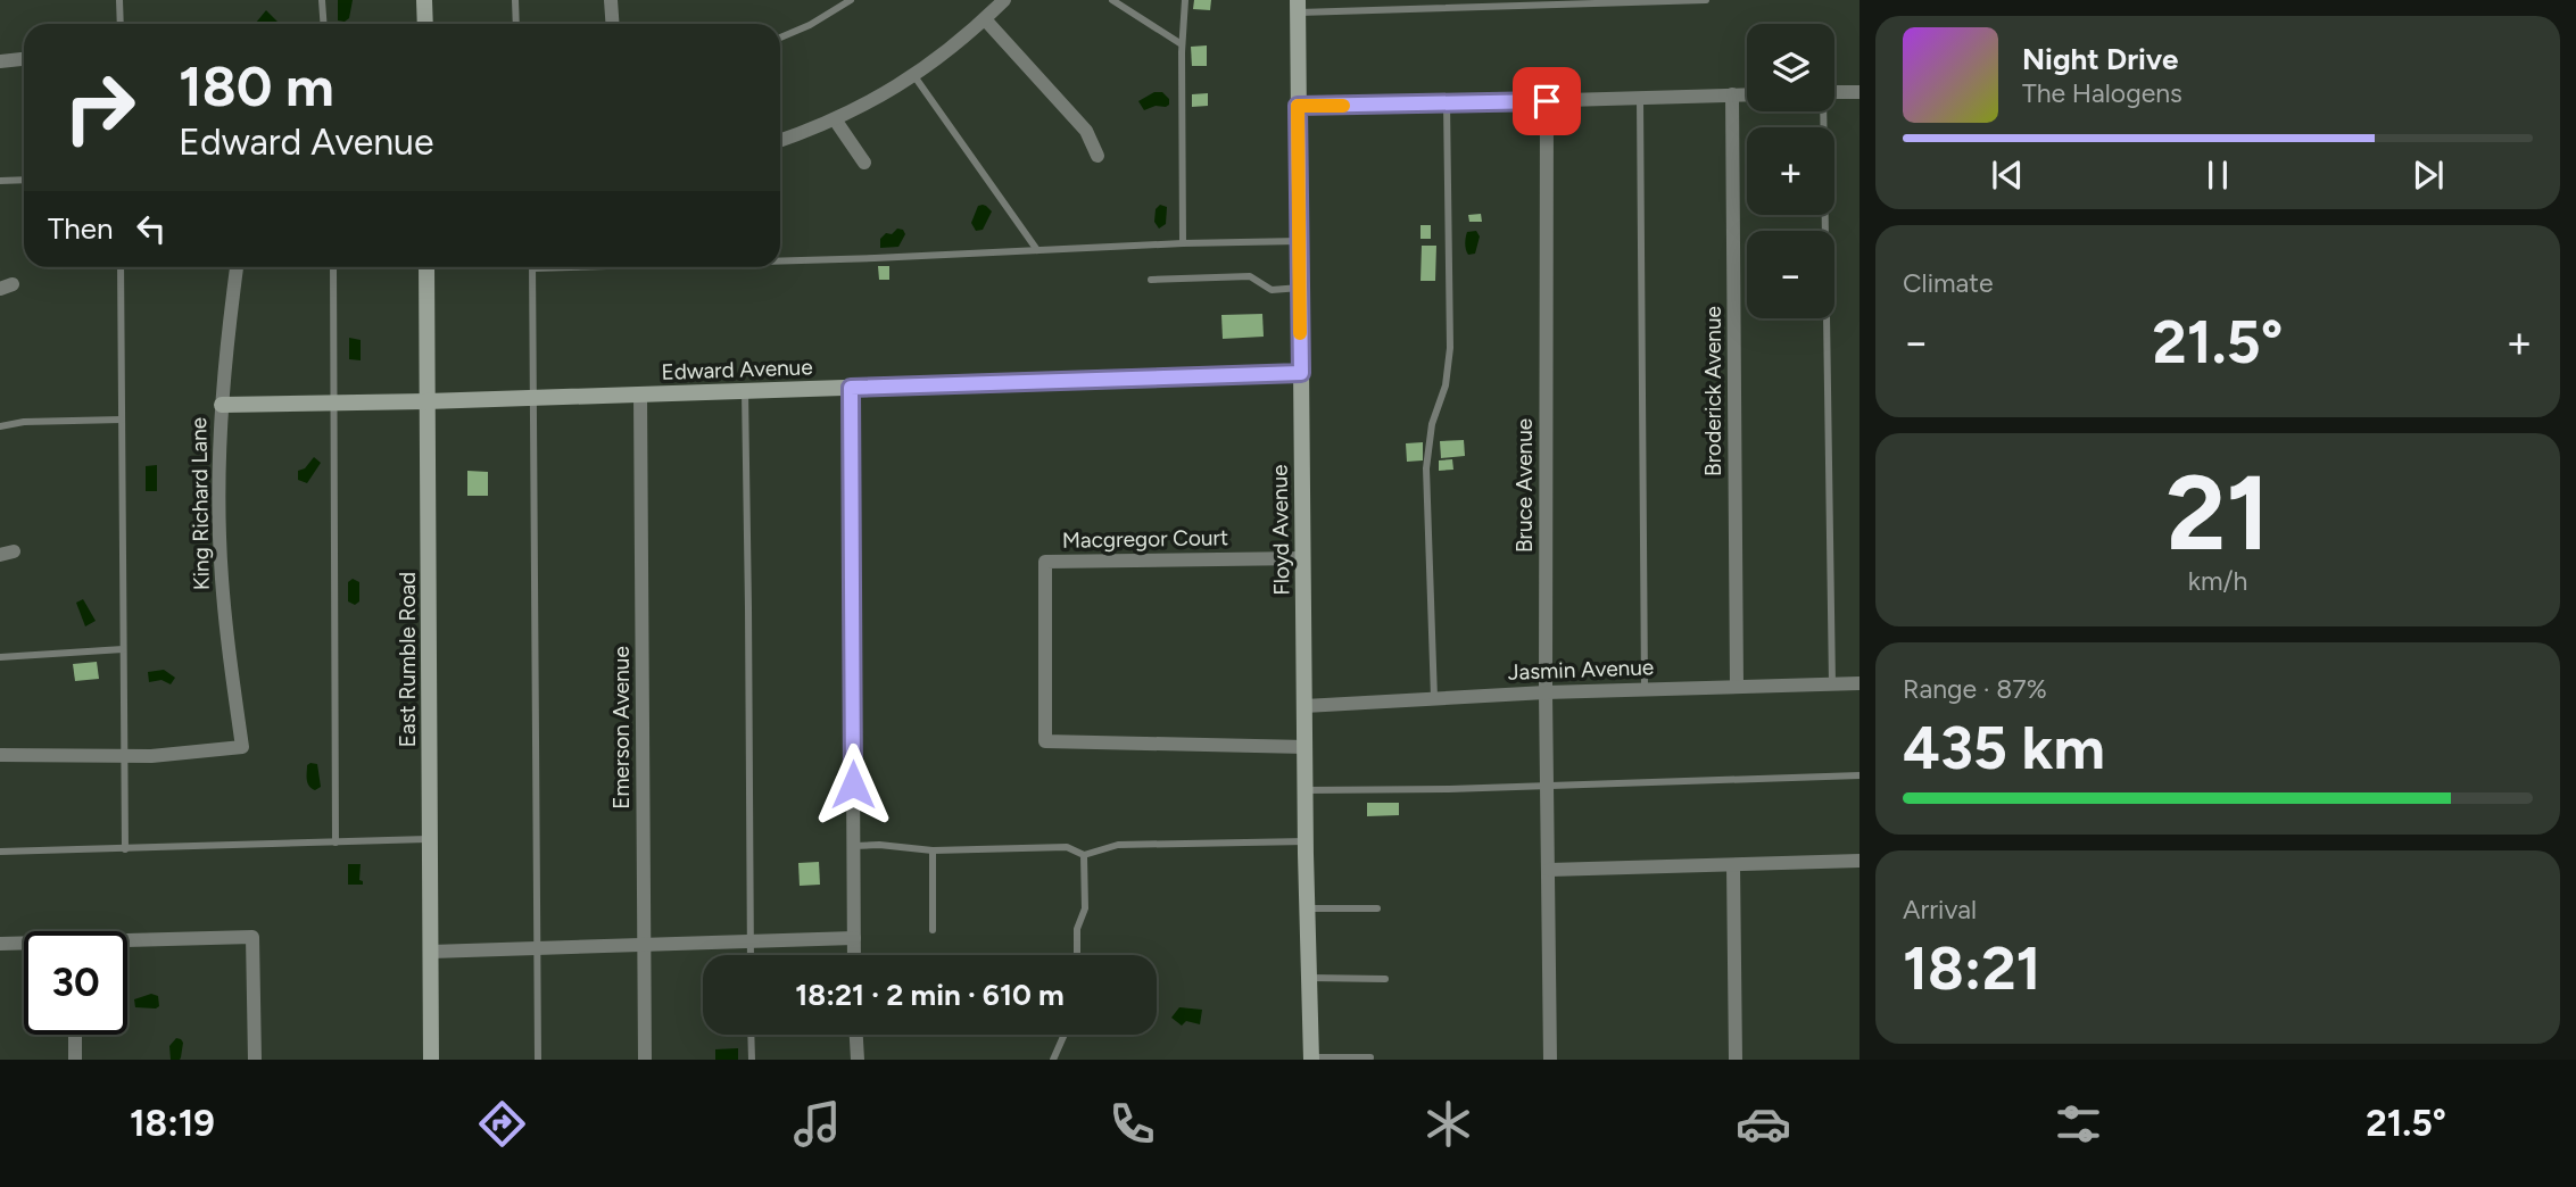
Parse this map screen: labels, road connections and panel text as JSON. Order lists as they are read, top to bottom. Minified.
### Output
{"streets":{"street":["Edward Avenue","Broderick Avenue","Bruce Avenue","King Richard Lane","Floyd Avenue","Macgregor Court","East Rumble Road","Jasmin Avenue","Emerson Avenue"]},"crossings":[["Edward Avenue","King Richard Lane"],["Edward Avenue","Floyd Avenue"],["Edward Avenue","East Rumble Road"],["Edward Avenue","Emerson Avenue"],["Broderick Avenue","Jasmin Avenue"],["Bruce Avenue","Jasmin Avenue"],["Floyd Avenue","Macgregor Court"],["Floyd Avenue","Jasmin Avenue"]],"page":{"map_buttons":["+","−"],"turn":["180 m","Edward Avenue"],"song":["Night Drive","The Halogens"],"then":"Then","tile":["Climate",["21","km/h"],["Range · 87%","435 km"],["Arrival","18:21"]],"heat":["−","21.5°","+"],"limit":"30","trip":"18:21 · 2 min · 610 m","tabs":["18:19","21.5°"]}}
